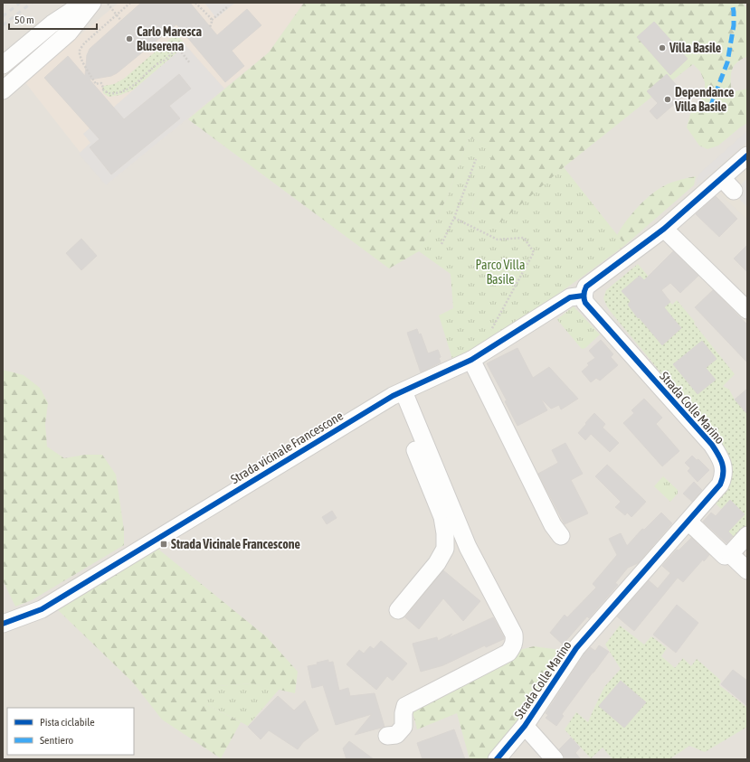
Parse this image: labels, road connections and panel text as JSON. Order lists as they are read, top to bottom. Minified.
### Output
{"streets":{"street":["Strada Colle Marino","Strada vicinale Francescone"]},"crossings":[["Strada Colle Marino","Strada vicinale Francescone"]],"parks":["Parco Villa Basile"],"places":{"other":["Carlo Maresca Bluserena","Villa Basile","Dependance Villa Basile"],"transit":["Strada Vicinale Francescone"]},"legend":["Pista ciclabile","Sentiero"],"scale_bar":"50 m"}
